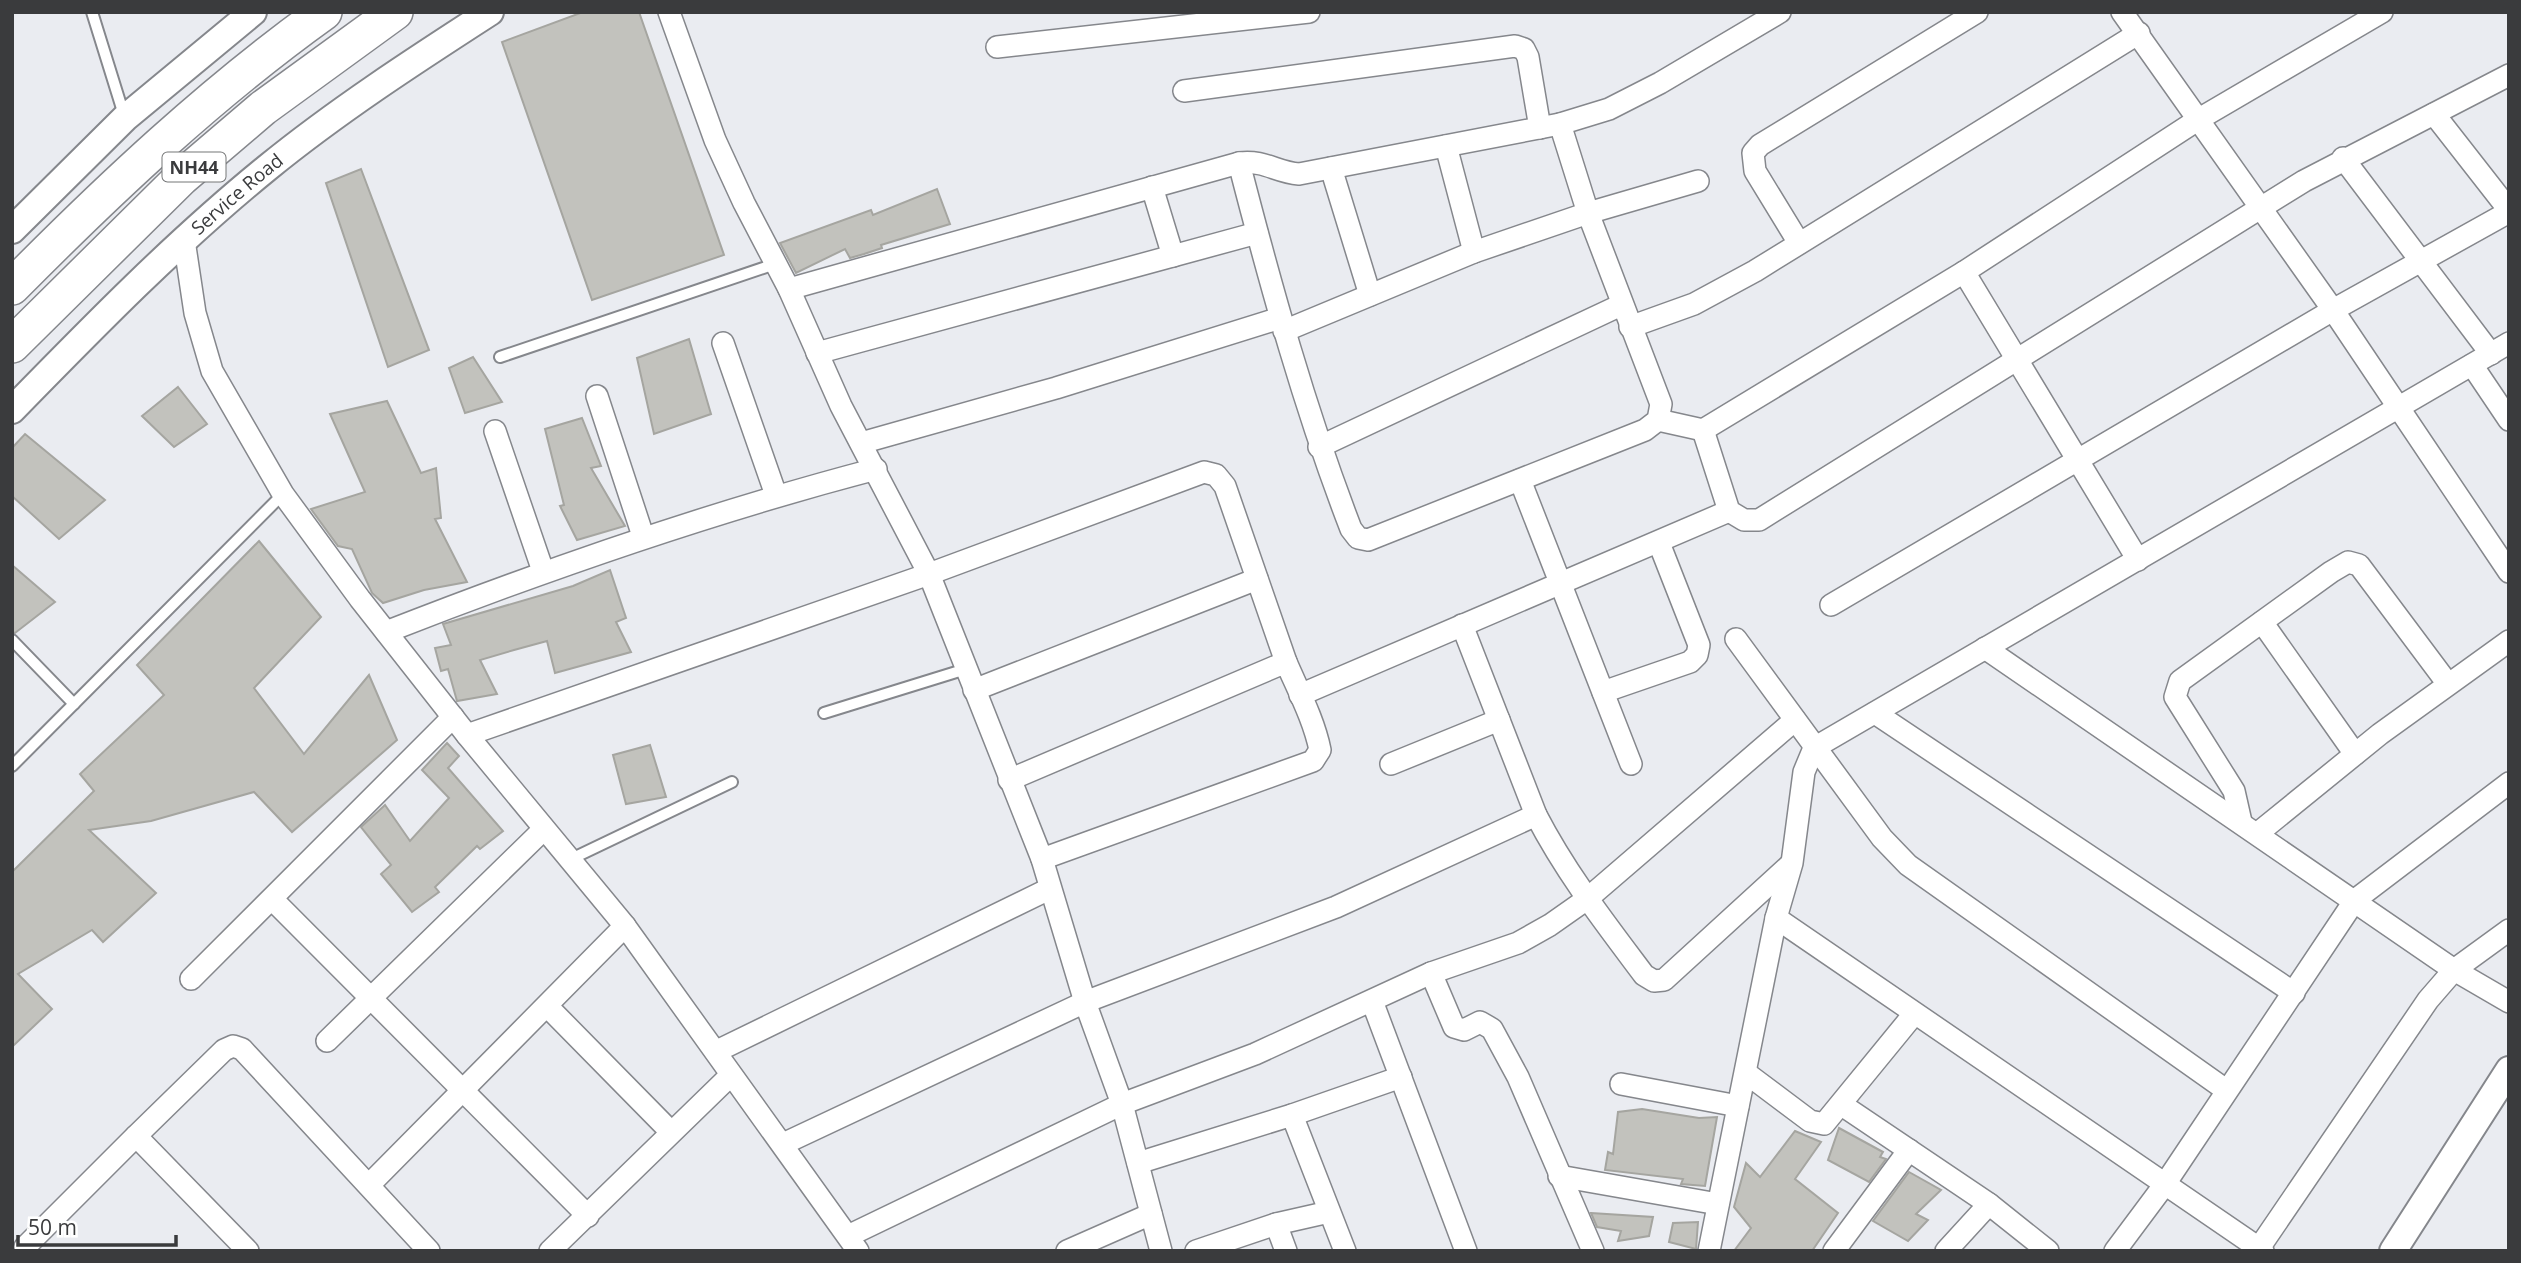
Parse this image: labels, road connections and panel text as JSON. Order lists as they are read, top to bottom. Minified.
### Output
{"streets":{"highway":["NH44"],"street":["Service Road"]},"scale_bar":"50 m"}
